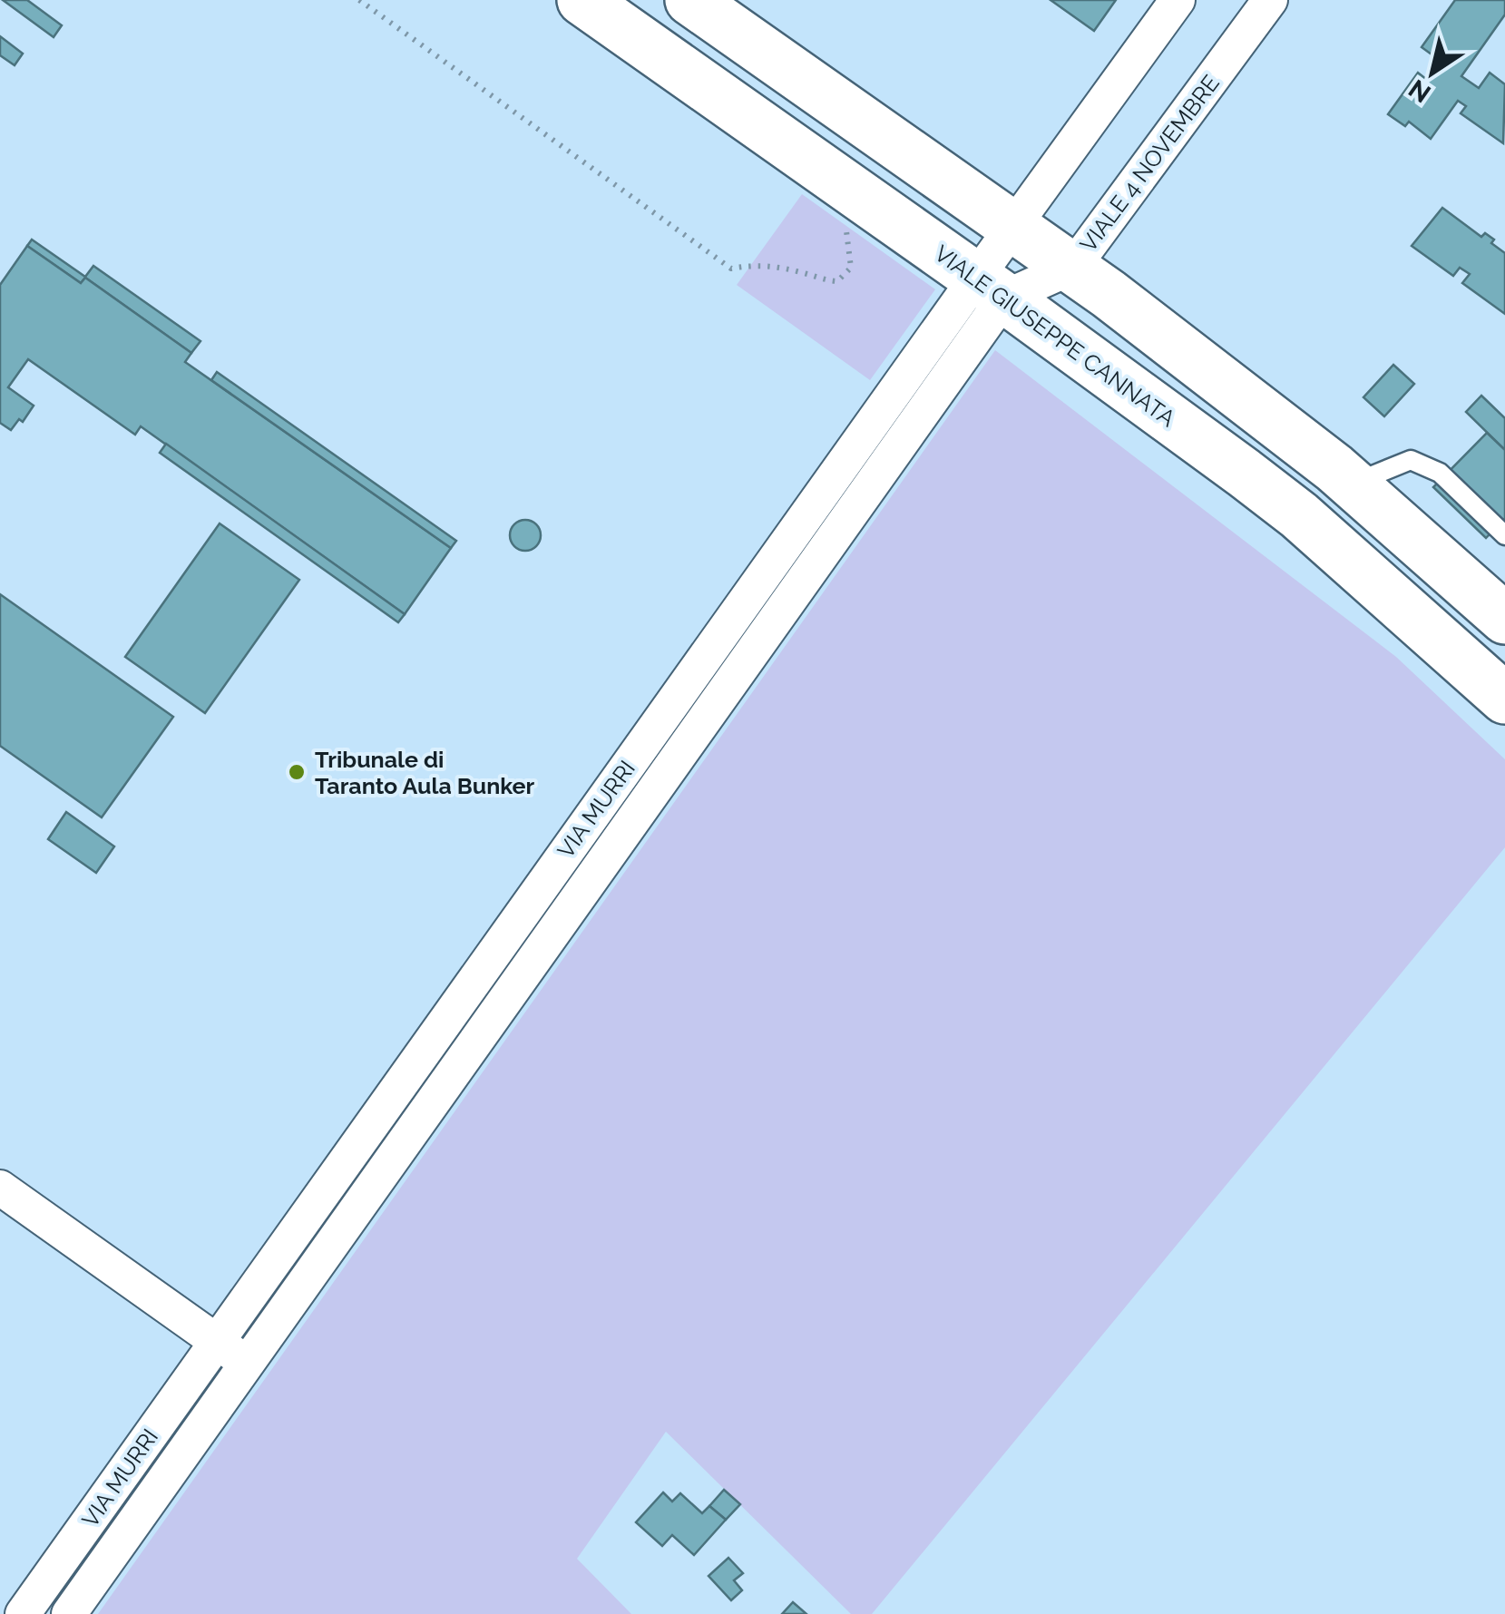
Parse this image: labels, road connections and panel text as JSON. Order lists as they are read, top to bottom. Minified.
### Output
{"streets":{"street":["VIALE 4 NOVEMBRE","VIALE GIUSEPPE CANNATA","VIA MURRI"]},"crossings":[["VIALE 4 NOVEMBRE","VIALE GIUSEPPE CANNATA"],["VIALE 4 NOVEMBRE","VIA MURRI"],["VIALE GIUSEPPE CANNATA","VIA MURRI"]],"places":["Tribunale di Taranto Aula Bunker"],"north":"bottom left"}
